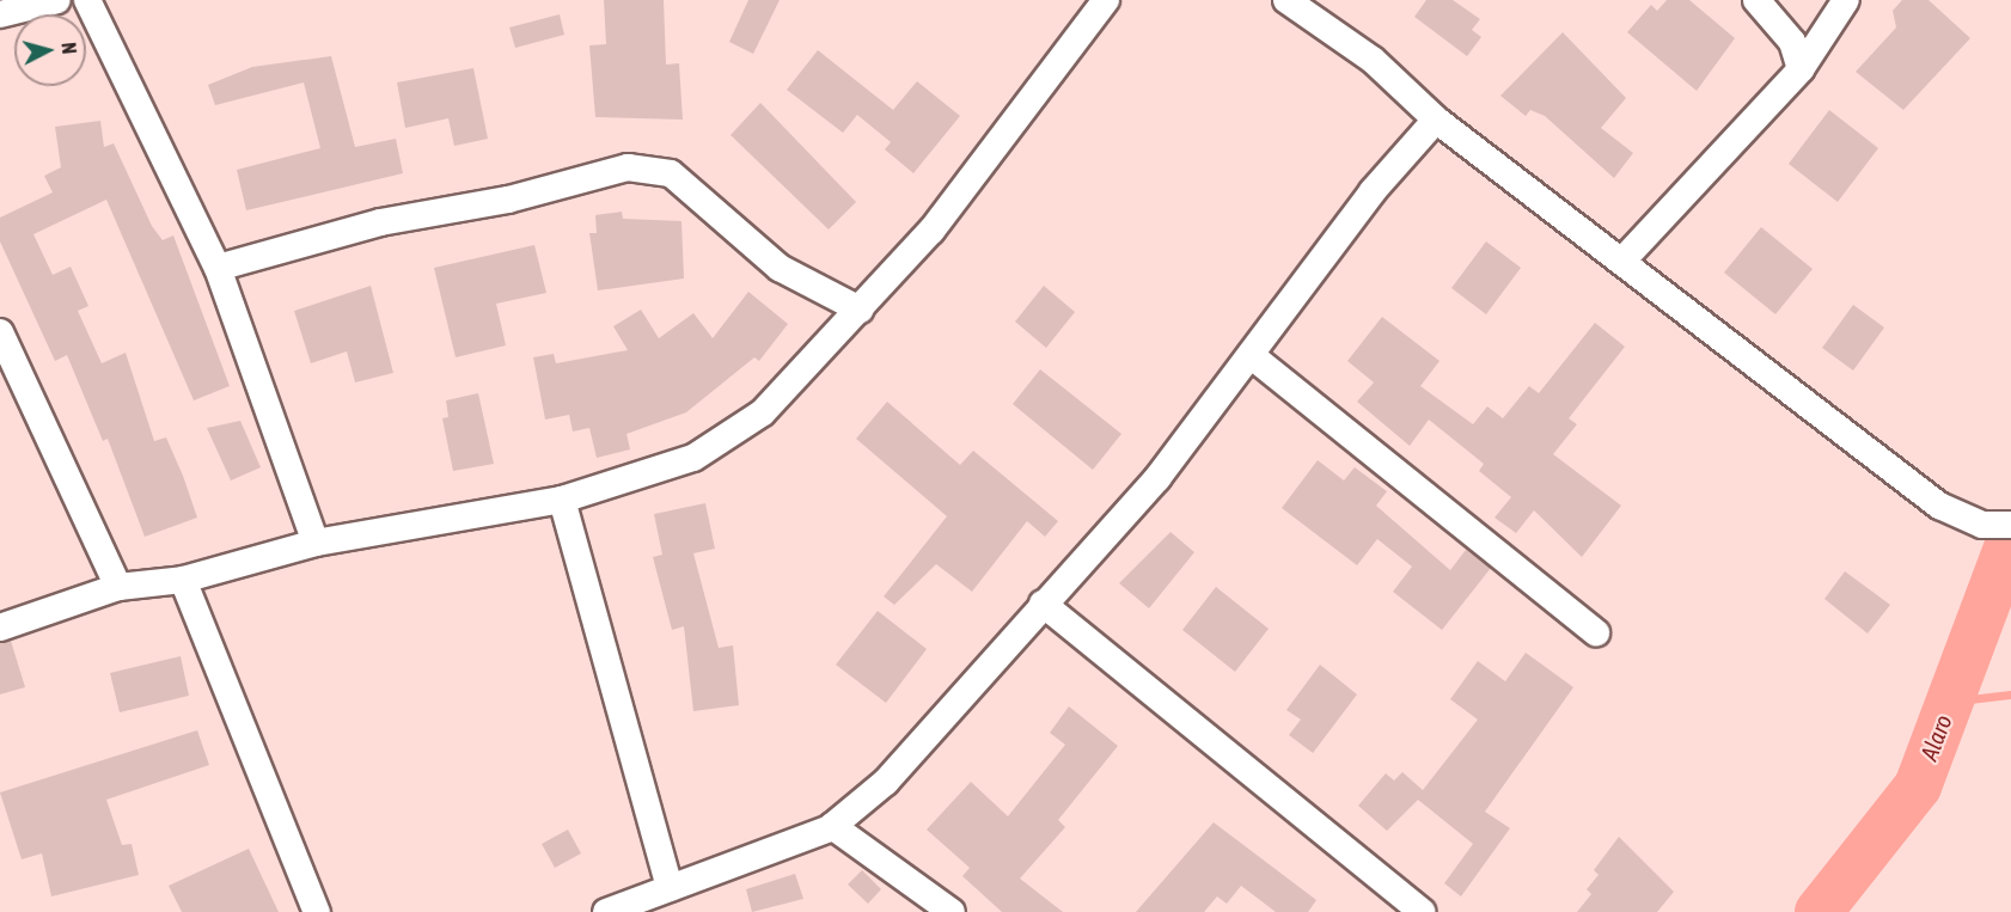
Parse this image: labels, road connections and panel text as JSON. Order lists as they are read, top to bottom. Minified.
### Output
{"water":["Alaro"],"north":"right"}
